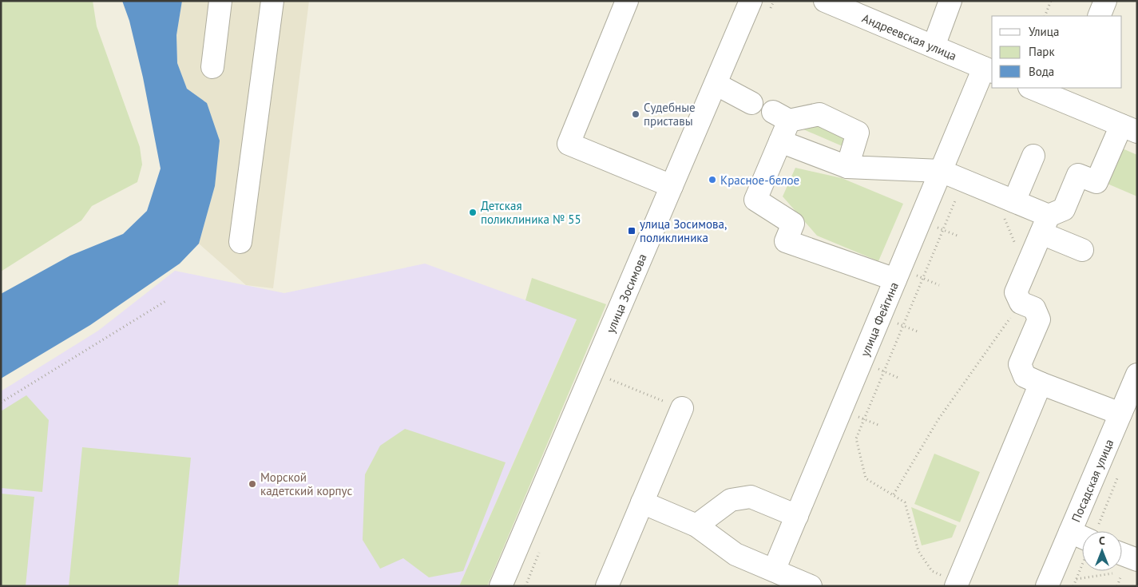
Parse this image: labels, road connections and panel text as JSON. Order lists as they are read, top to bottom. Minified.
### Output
{"streets":{"street":["Андреевская улица","улица Зосимова","улица Фейгина","Посадская улица"]},"crossings":[["Андреевская улица","улица Фейгина"]],"places":{"other":["Судебные приставы","Красное-белое","Детская поликлиника № 55","Морской кадетский корпус"],"transit":["улица Зосимова, поликлиника"]},"legend":["Улица","Парк","Вода"],"north":"top"}
